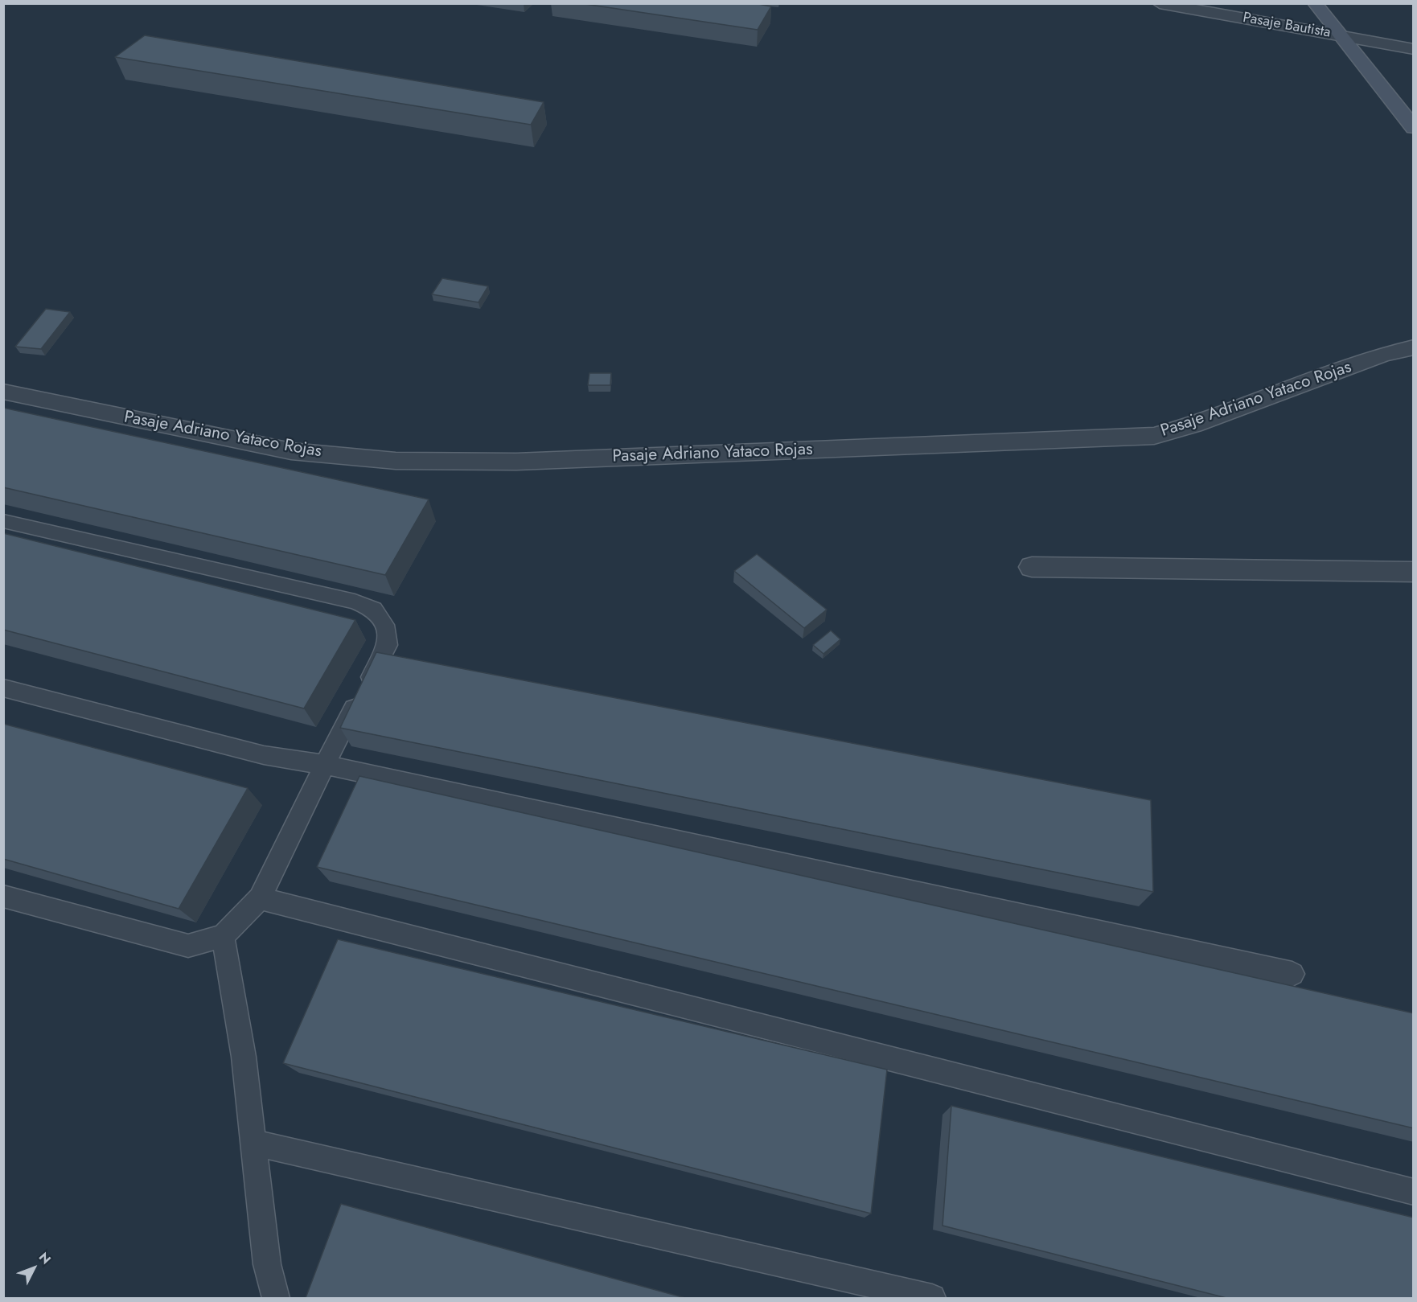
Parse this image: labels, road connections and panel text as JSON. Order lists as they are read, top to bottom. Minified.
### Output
{"streets":{"street":["Pasaje Bautista","Pasaje Adriano Yataco Rojas"]},"north":"top right"}
